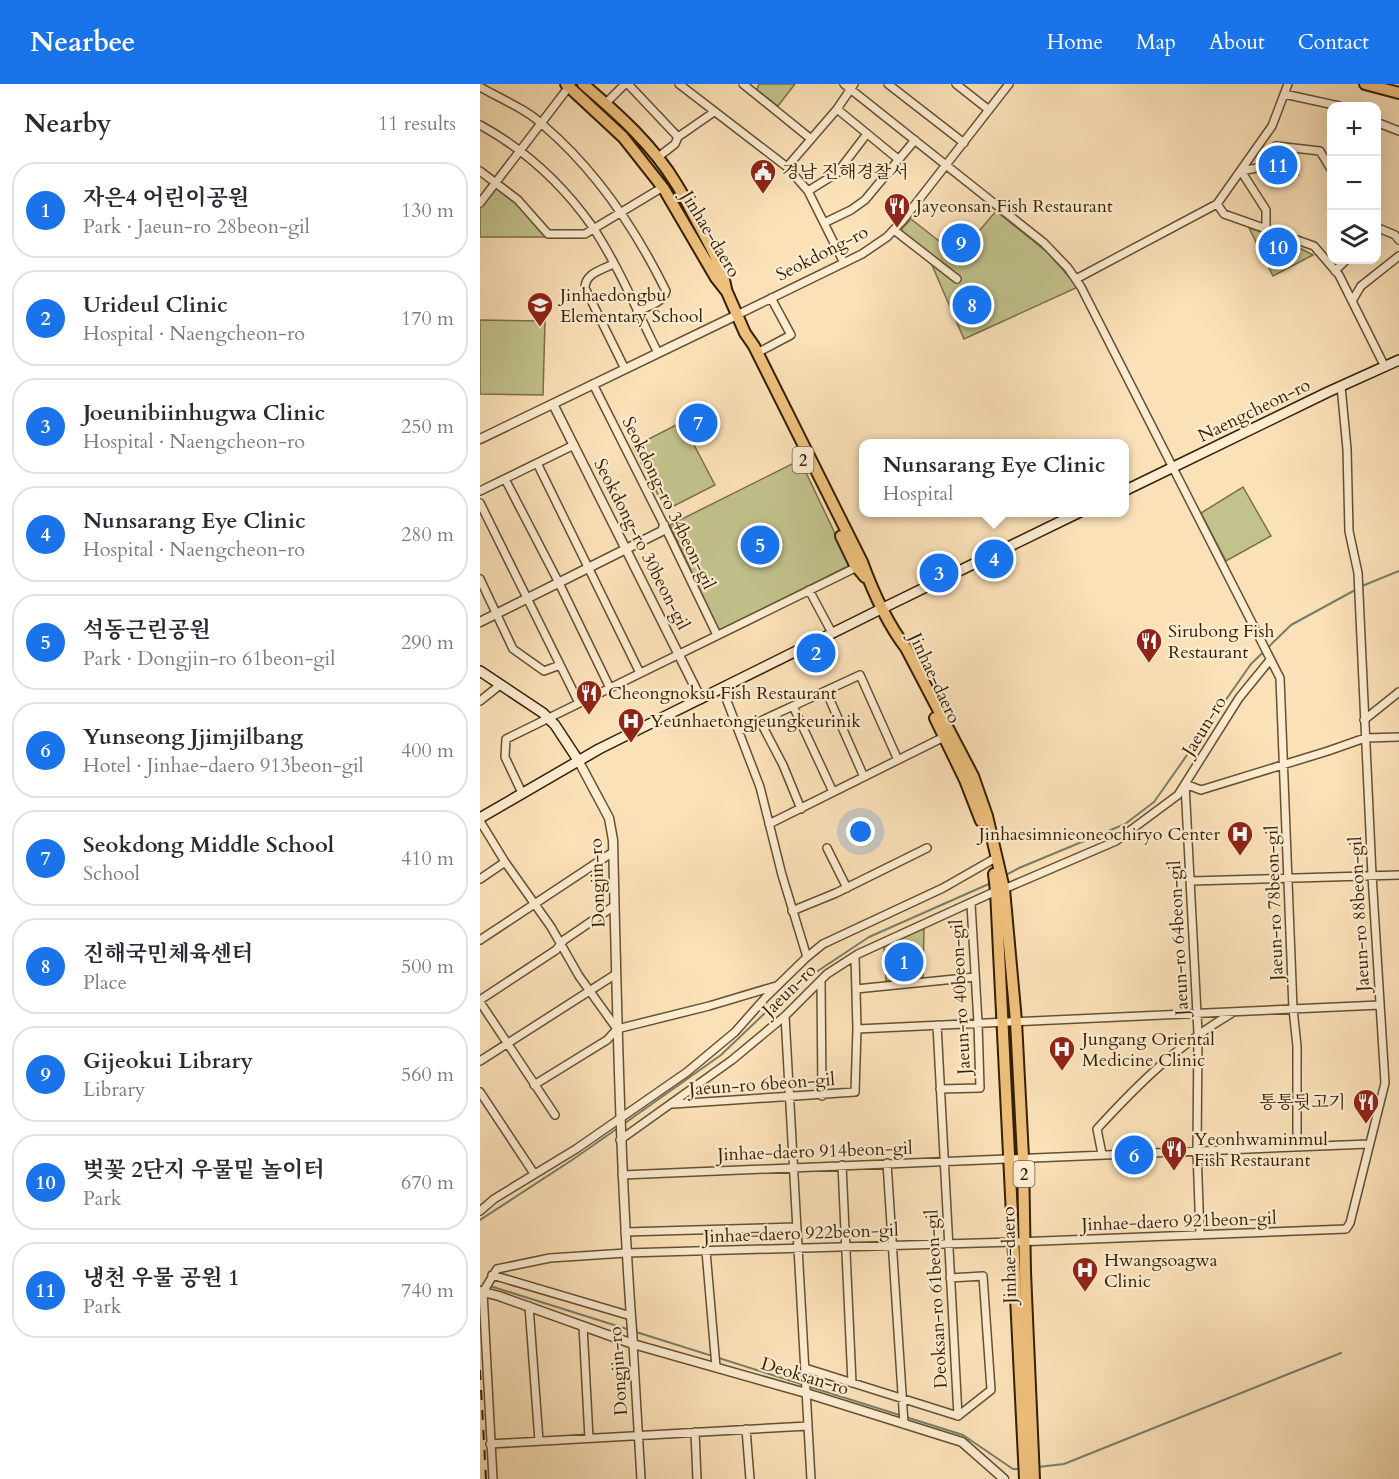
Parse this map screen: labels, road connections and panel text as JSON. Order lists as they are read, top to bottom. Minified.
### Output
{"streets":{"main road":["Jinhae-daero","Naengcheon-ro","2","Dongjin-ro"],"street":["Seokdong-ro","Seokdong-ro 34beon-gil","Seokdong-ro 30beon-gil","Jaeun-ro","Jaeun-ro 78beon-gil","Jaeun-ro 88beon-gil","Jaeun-ro 64beon-gil","Jaeun-ro 40beon-gil","Jaeun-ro 6beon-gil","Jinhae-daero 914beon-gil","Jinhae-daero 921beon-gil","Jinhae-daero 922beon-gil","Deoksan-ro 61beon-gil","Deoksan-ro"]},"crossings":[["Jinhae-daero","2"],["Jinhae-daero","Jaeun-ro"],["Jinhae-daero","Jinhae-daero 914beon-gil"],["Jinhae-daero","Jinhae-daero 921beon-gil"],["Jinhae-daero","Jinhae-daero 922beon-gil"],["Seokdong-ro","2"],["Seokdong-ro","Seokdong-ro 34beon-gil"],["Seokdong-ro","Seokdong-ro 30beon-gil"],["Seokdong-ro","Jaeun-ro 78beon-gil"],["Naengcheon-ro","Jaeun-ro 78beon-gil"],["Naengcheon-ro","Jaeun-ro 88beon-gil"],["2","Jaeun-ro"],["Jaeun-ro","Dongjin-ro"],["Jaeun-ro","Jaeun-ro 78beon-gil"],["Jaeun-ro","Jaeun-ro 64beon-gil"],["Jaeun-ro","Jaeun-ro 40beon-gil"],["Jaeun-ro","Jaeun-ro 6beon-gil"],["Dongjin-ro","Jinhae-daero 914beon-gil"],["Dongjin-ro","Jinhae-daero 922beon-gil"],["Dongjin-ro","Deoksan-ro"],["Jaeun-ro 78beon-gil","Jinhae-daero 914beon-gil"],["Jaeun-ro 88beon-gil","Jinhae-daero 914beon-gil"],["Jaeun-ro 88beon-gil","Jinhae-daero 921beon-gil"],["Jaeun-ro 64beon-gil","Jinhae-daero 914beon-gil"],["Jaeun-ro 64beon-gil","Jinhae-daero 921beon-gil"],["Jaeun-ro 40beon-gil","Deoksan-ro 61beon-gil"],["Jinhae-daero 914beon-gil","Deoksan-ro 61beon-gil"],["Jinhae-daero 921beon-gil","Jinhae-daero 922beon-gil"],["Jinhae-daero 922beon-gil","Deoksan-ro 61beon-gil"]],"places":{"public building":["경남 진해경찰서"],"restaurant":["Jayeonsan Fish Restaurant","Sirubong Fish Restaurant","Cheongnoksu Fish Restaurant","통통뒷고기","Yeonhwaminmul Fish Restaurant"],"school or university":["Jinhaedongbu Elementary School"],"hospital":["Yeunhaetongjeungkeurinik","Jinhaesimnieoneochiryo Center","Jungang Oriental Medicine Clinic","Hwangsoagwa Clinic"]},"page":{"header":"Nearbee","nav":["Home","Map","About","Contact"],"heading":["Nearby","11 results"],"map_buttons":["+","−"],"pins":["11","9","10","8","7","5","4","3","2","1","6"],"list":[{"mark":"1","name":"자은4 어린이공원","note":"Park · Jaeun-ro 28beon-gil","value":"130 m"},{"mark":"2","name":"Urideul Clinic","note":"Hospital · Naengcheon-ro","value":"170 m"},{"mark":"3","name":"Joeunibiinhugwa Clinic","note":"Hospital · Naengcheon-ro","value":"250 m"},{"mark":"4","name":"Nunsarang Eye Clinic","note":"Hospital · Naengcheon-ro","value":"280 m"},{"mark":"5","name":"석동근린공원","note":"Park · Dongjin-ro 61beon-gil","value":"290 m"},{"mark":"6","name":"Yunseong Jjimjilbang","note":"Hotel · Jinhae-daero 913beon-gil","value":"400 m"},{"mark":"7","name":"Seokdong Middle School","note":"School","value":"410 m"},{"mark":"8","name":"진해국민체육센터","note":"Place","value":"500 m"},{"mark":"9","name":"Gijeokui Library","note":"Library","value":"560 m"},{"mark":"10","name":"벚꽃 2단지 우물밑 놀이터","note":"Park","value":"670 m"},{"mark":"11","name":"냉천 우물 공원 1","note":"Park","value":"740 m"}],"popup":["Nunsarang Eye Clinic","Hospital"]}}
